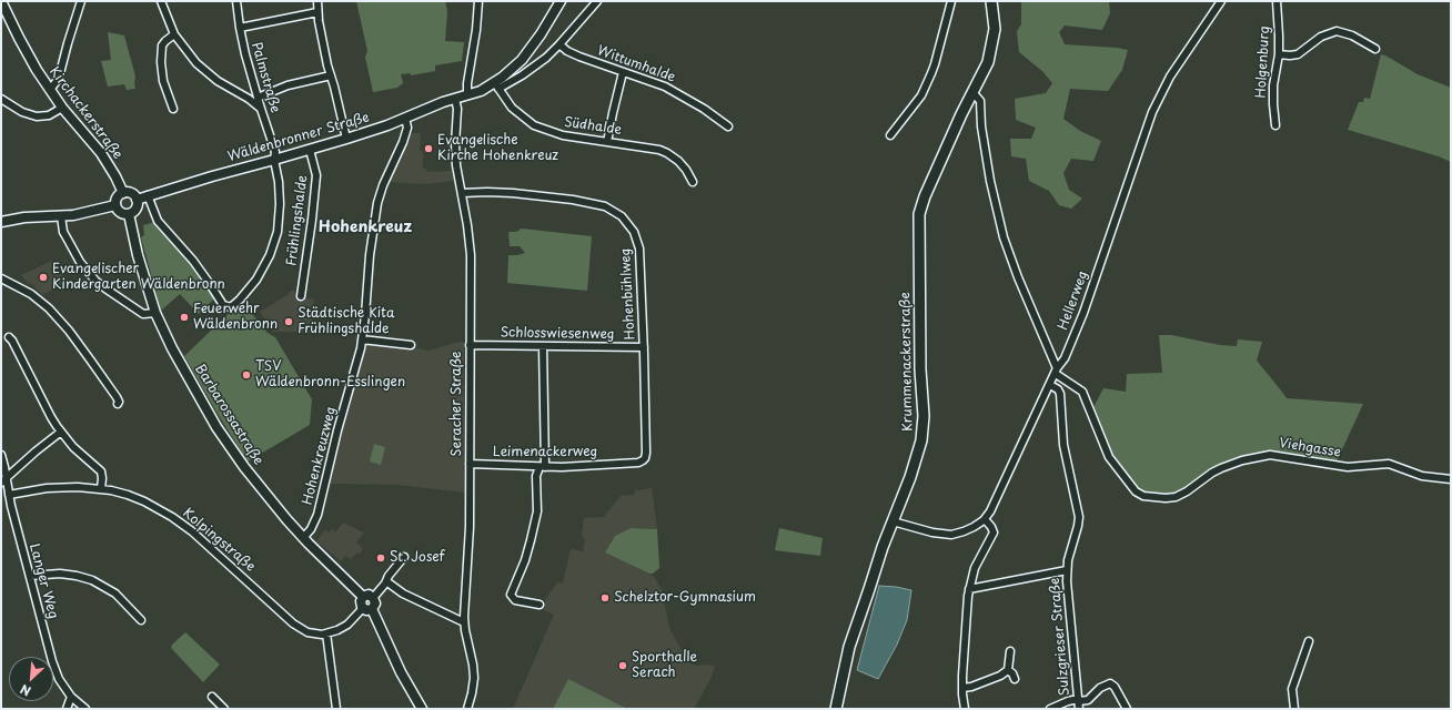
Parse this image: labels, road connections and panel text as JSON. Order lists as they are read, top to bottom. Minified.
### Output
{"streets":{"main road":["Krummenackerstraße"],"street":["Holgenburg","Wittumhalde","Palmstraße","Kirchackerstraße","Südhalde","Wäldenbronner Straße","Frühlingshalde","Hohenbühlweg","Hellerweg","Schlosswiesenweg","Seracher Straße","Barbarossastraße","Viehgasse","Leimenackerweg","Hohenkreuzweg","Kolpingstraße","Langer Weg","Sulzgrieser Straße"]},"crossings":[["Palmstraße","Wäldenbronner Straße"],["Kirchackerstraße","Wäldenbronner Straße"],["Kirchackerstraße","Barbarossastraße"],["Südhalde","Wäldenbronner Straße"],["Wäldenbronner Straße","Frühlingshalde"],["Wäldenbronner Straße","Seracher Straße"],["Wäldenbronner Straße","Barbarossastraße"],["Wäldenbronner Straße","Hohenkreuzweg"],["Hohenbühlweg","Schlosswiesenweg"],["Hohenbühlweg","Seracher Straße"],["Hohenbühlweg","Leimenackerweg"],["Hellerweg","Krummenackerstraße"],["Hellerweg","Viehgasse"],["Hellerweg","Sulzgrieser Straße"],["Schlosswiesenweg","Seracher Straße"],["Seracher Straße","Leimenackerweg"],["Barbarossastraße","Hohenkreuzweg"],["Barbarossastraße","Kolpingstraße"],["Kolpingstraße","Langer Weg"]],"districts":["Hohenkreuz"],"places":["Evangelische Kirche Hohenkreuz","Evangelischer Kindergarten Wäldenbronn","Feuerwehr Wäldenbronn","Städtische Kita Frühlingshalde","TSV Wäldenbronn-Esslingen","St. Josef","Schelztor-Gymnasium","Sporthalle Serach"],"north":"bottom left"}
